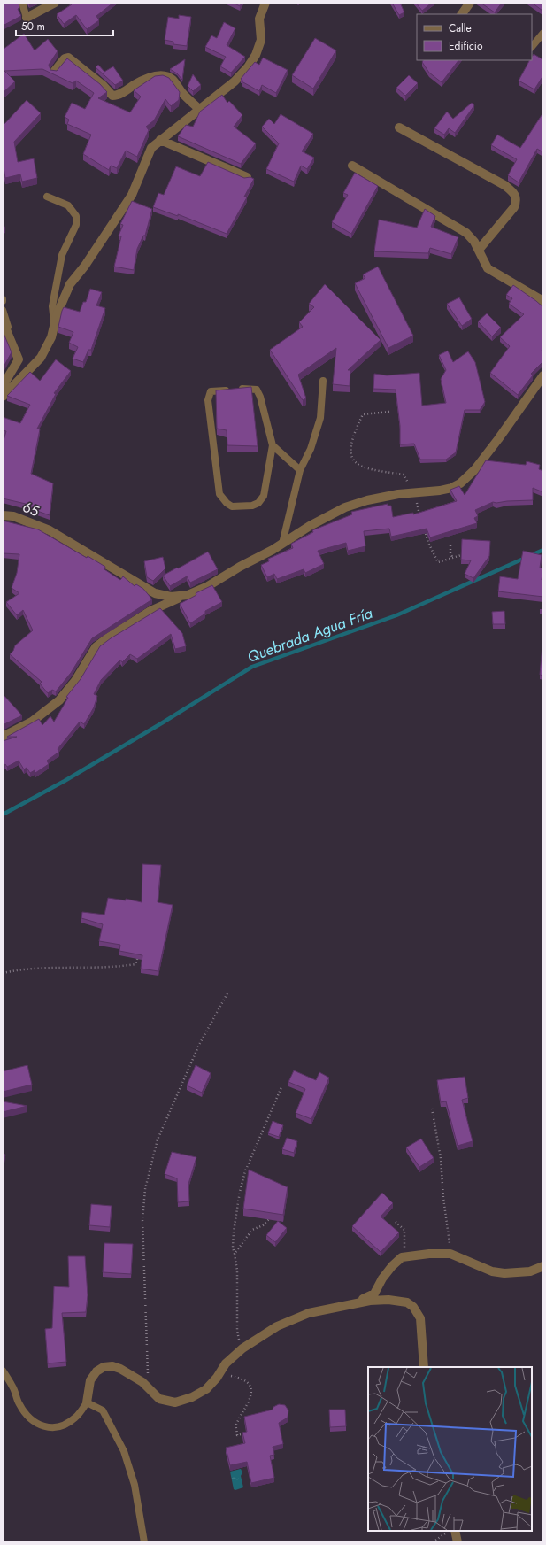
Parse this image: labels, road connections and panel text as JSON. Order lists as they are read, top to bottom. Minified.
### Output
{"streets":{"street":["65"]},"water":["Quebrada Agua Fría"],"legend":["Calle","Edificio"],"scale_bar":"50 m"}
